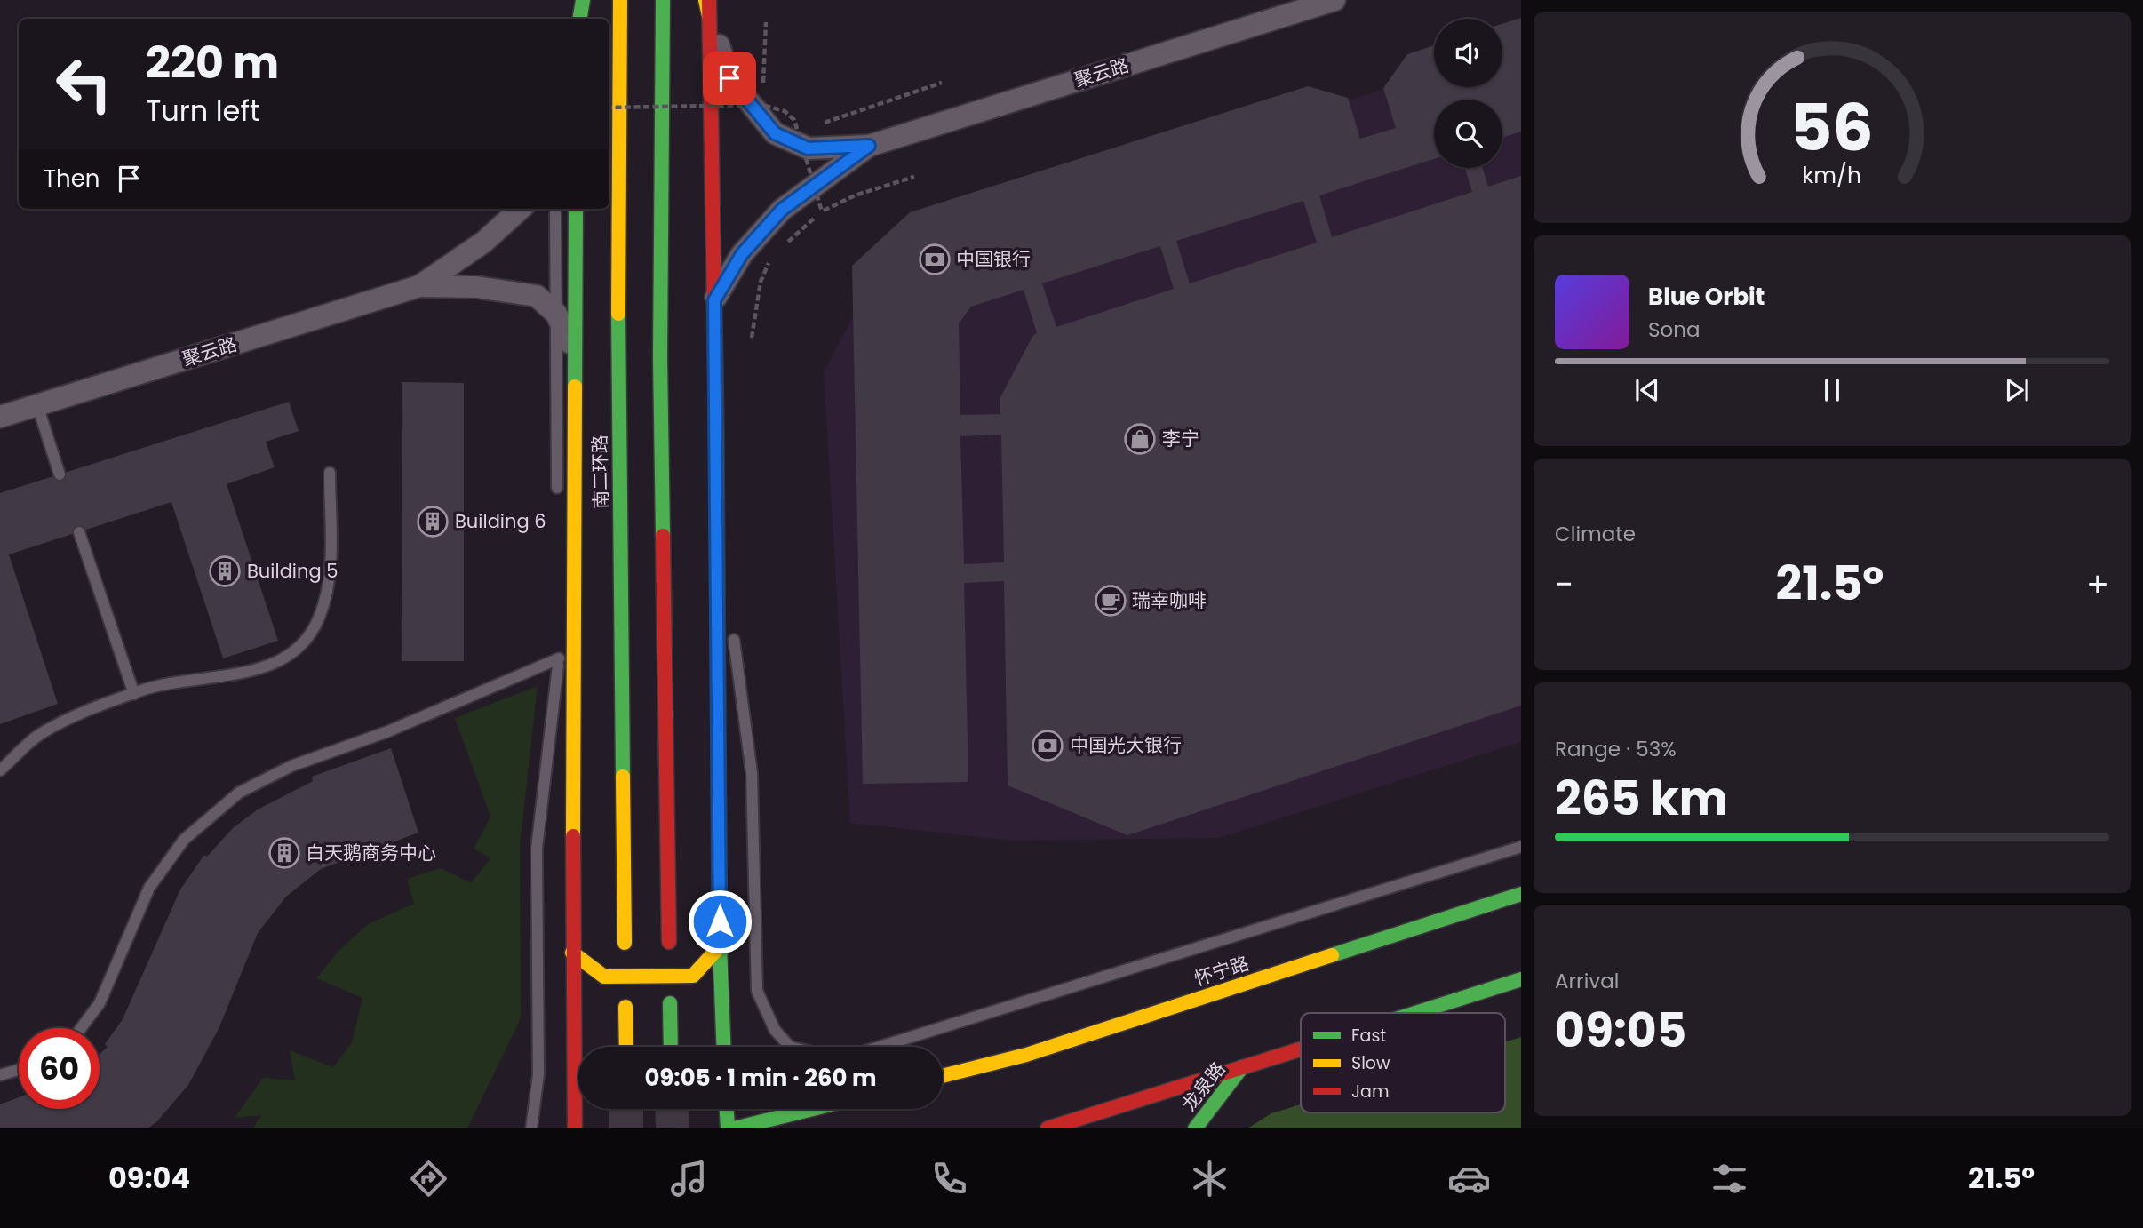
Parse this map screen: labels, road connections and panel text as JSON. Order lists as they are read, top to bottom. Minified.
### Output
{"streets":{"main road":["南二环路","怀宁路","龙泉路"],"street":["聚云路"]},"places":{"bank":["中国银行","中国光大银行"],"shop":["李宁"],"building":["Building 6","Building 5","白天鹅商务中心"],"cafe":["瑞幸咖啡"]},"legend":["Fast","Slow","Jam"],"page":{"turn":["220 m","Turn left"],"then":"Then","song":["Blue Orbit","Sona"],"tile":["Climate",["Range · 53%","265 km"],["Arrival","09:05"]],"heat":["−","21.5°","+"],"limit":"60","trip":"09:05 · 1 min · 260 m","tabs":["09:04","21.5°"],"gauge":["56","km/h"]}}
